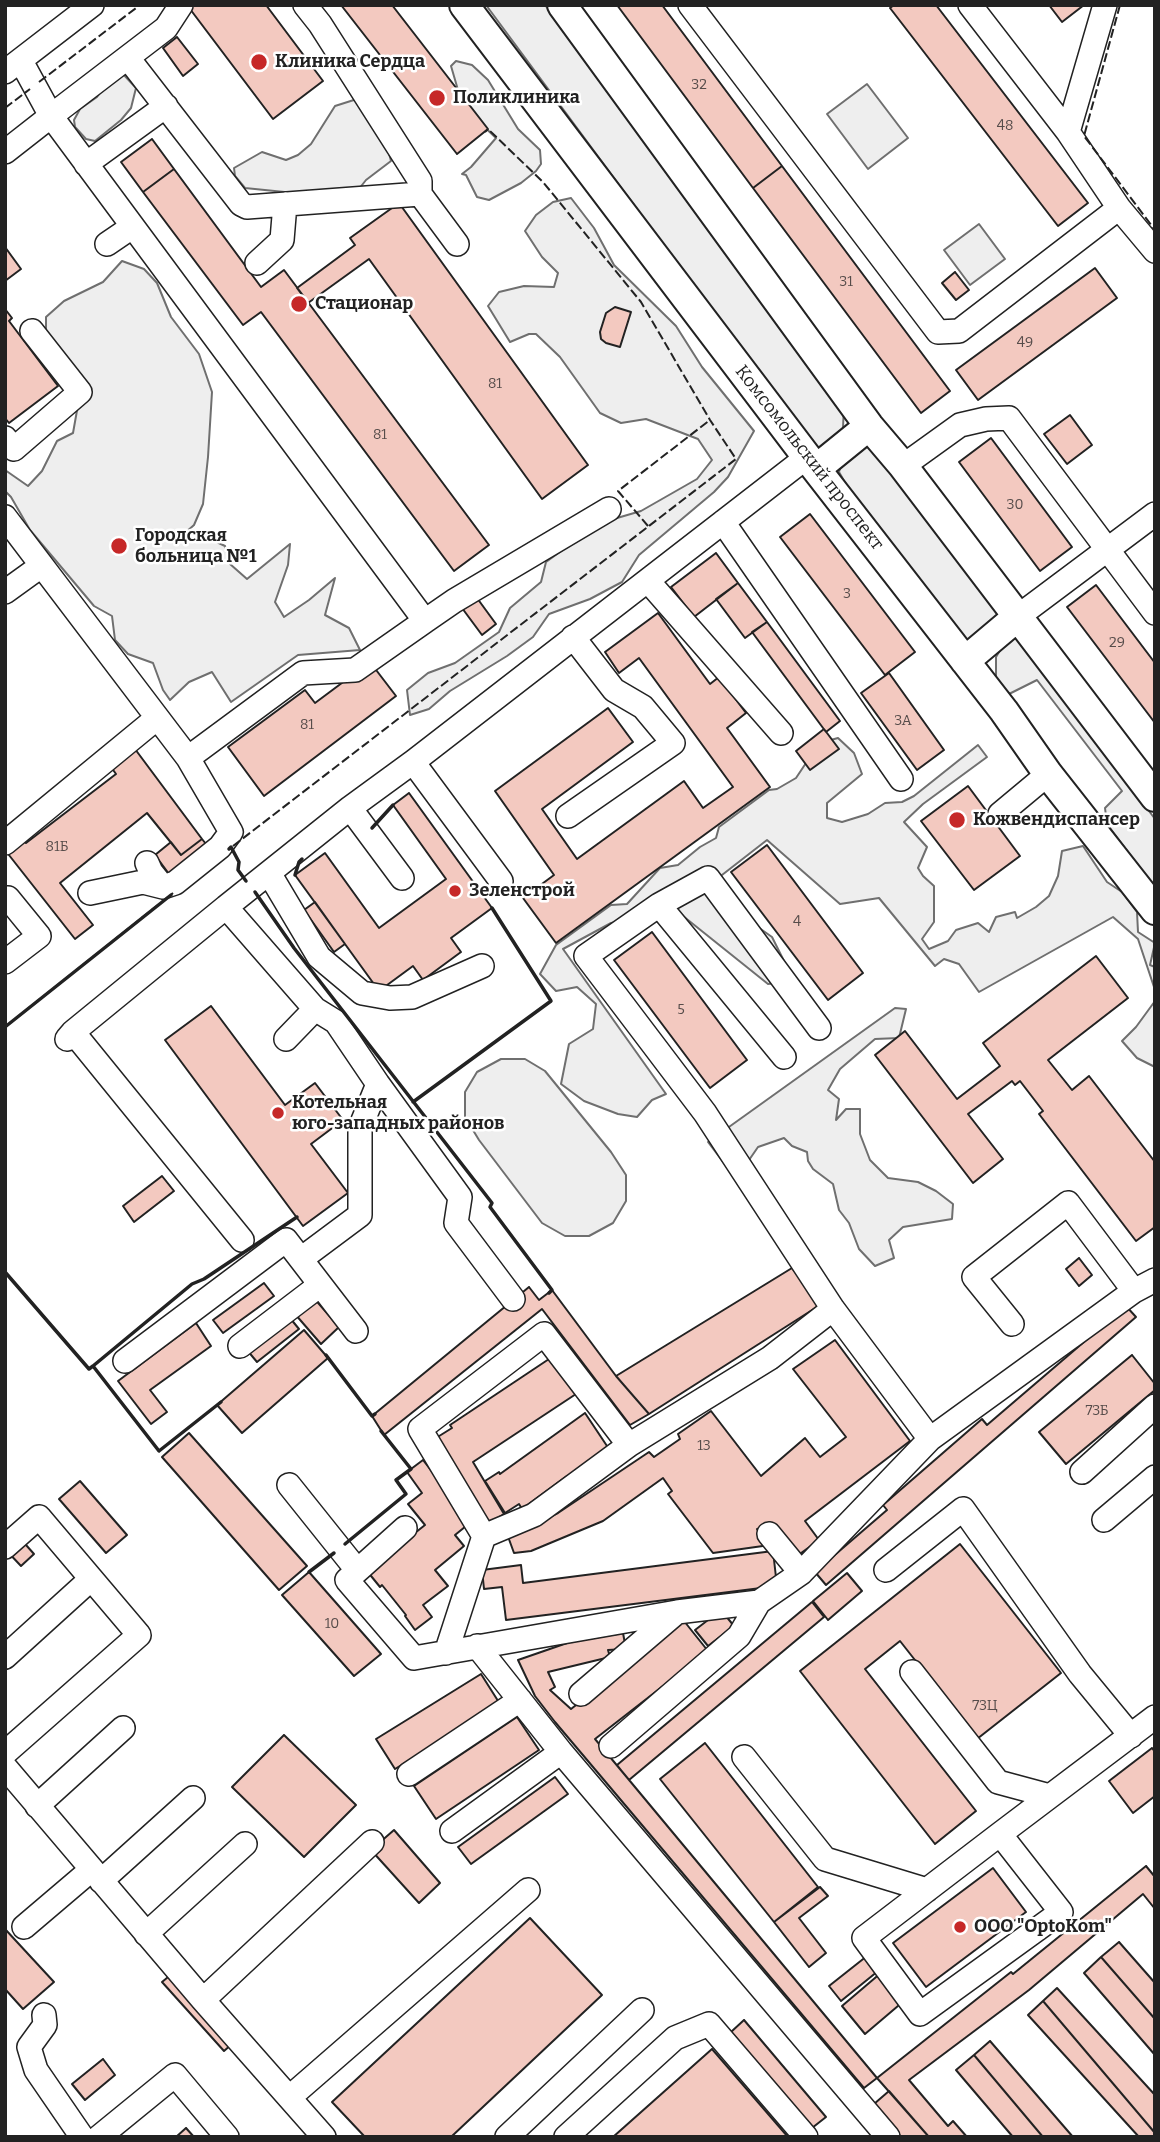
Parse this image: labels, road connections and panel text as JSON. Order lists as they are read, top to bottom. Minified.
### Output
{"streets":{"main road":["Комсомольский проспект"]},"places":["Клиника Сердца","Поликлиника","Стационар","Городская больница №1","Кожвендиспансер","Зеленстрой","Котельная юго-западных районов","OOO \"OptoKom\""],"house_numbers":["32","48","31","49","81","81","30","3","29","3А","81","81Б","4","5","73Б","13","10","73Ц"]}
